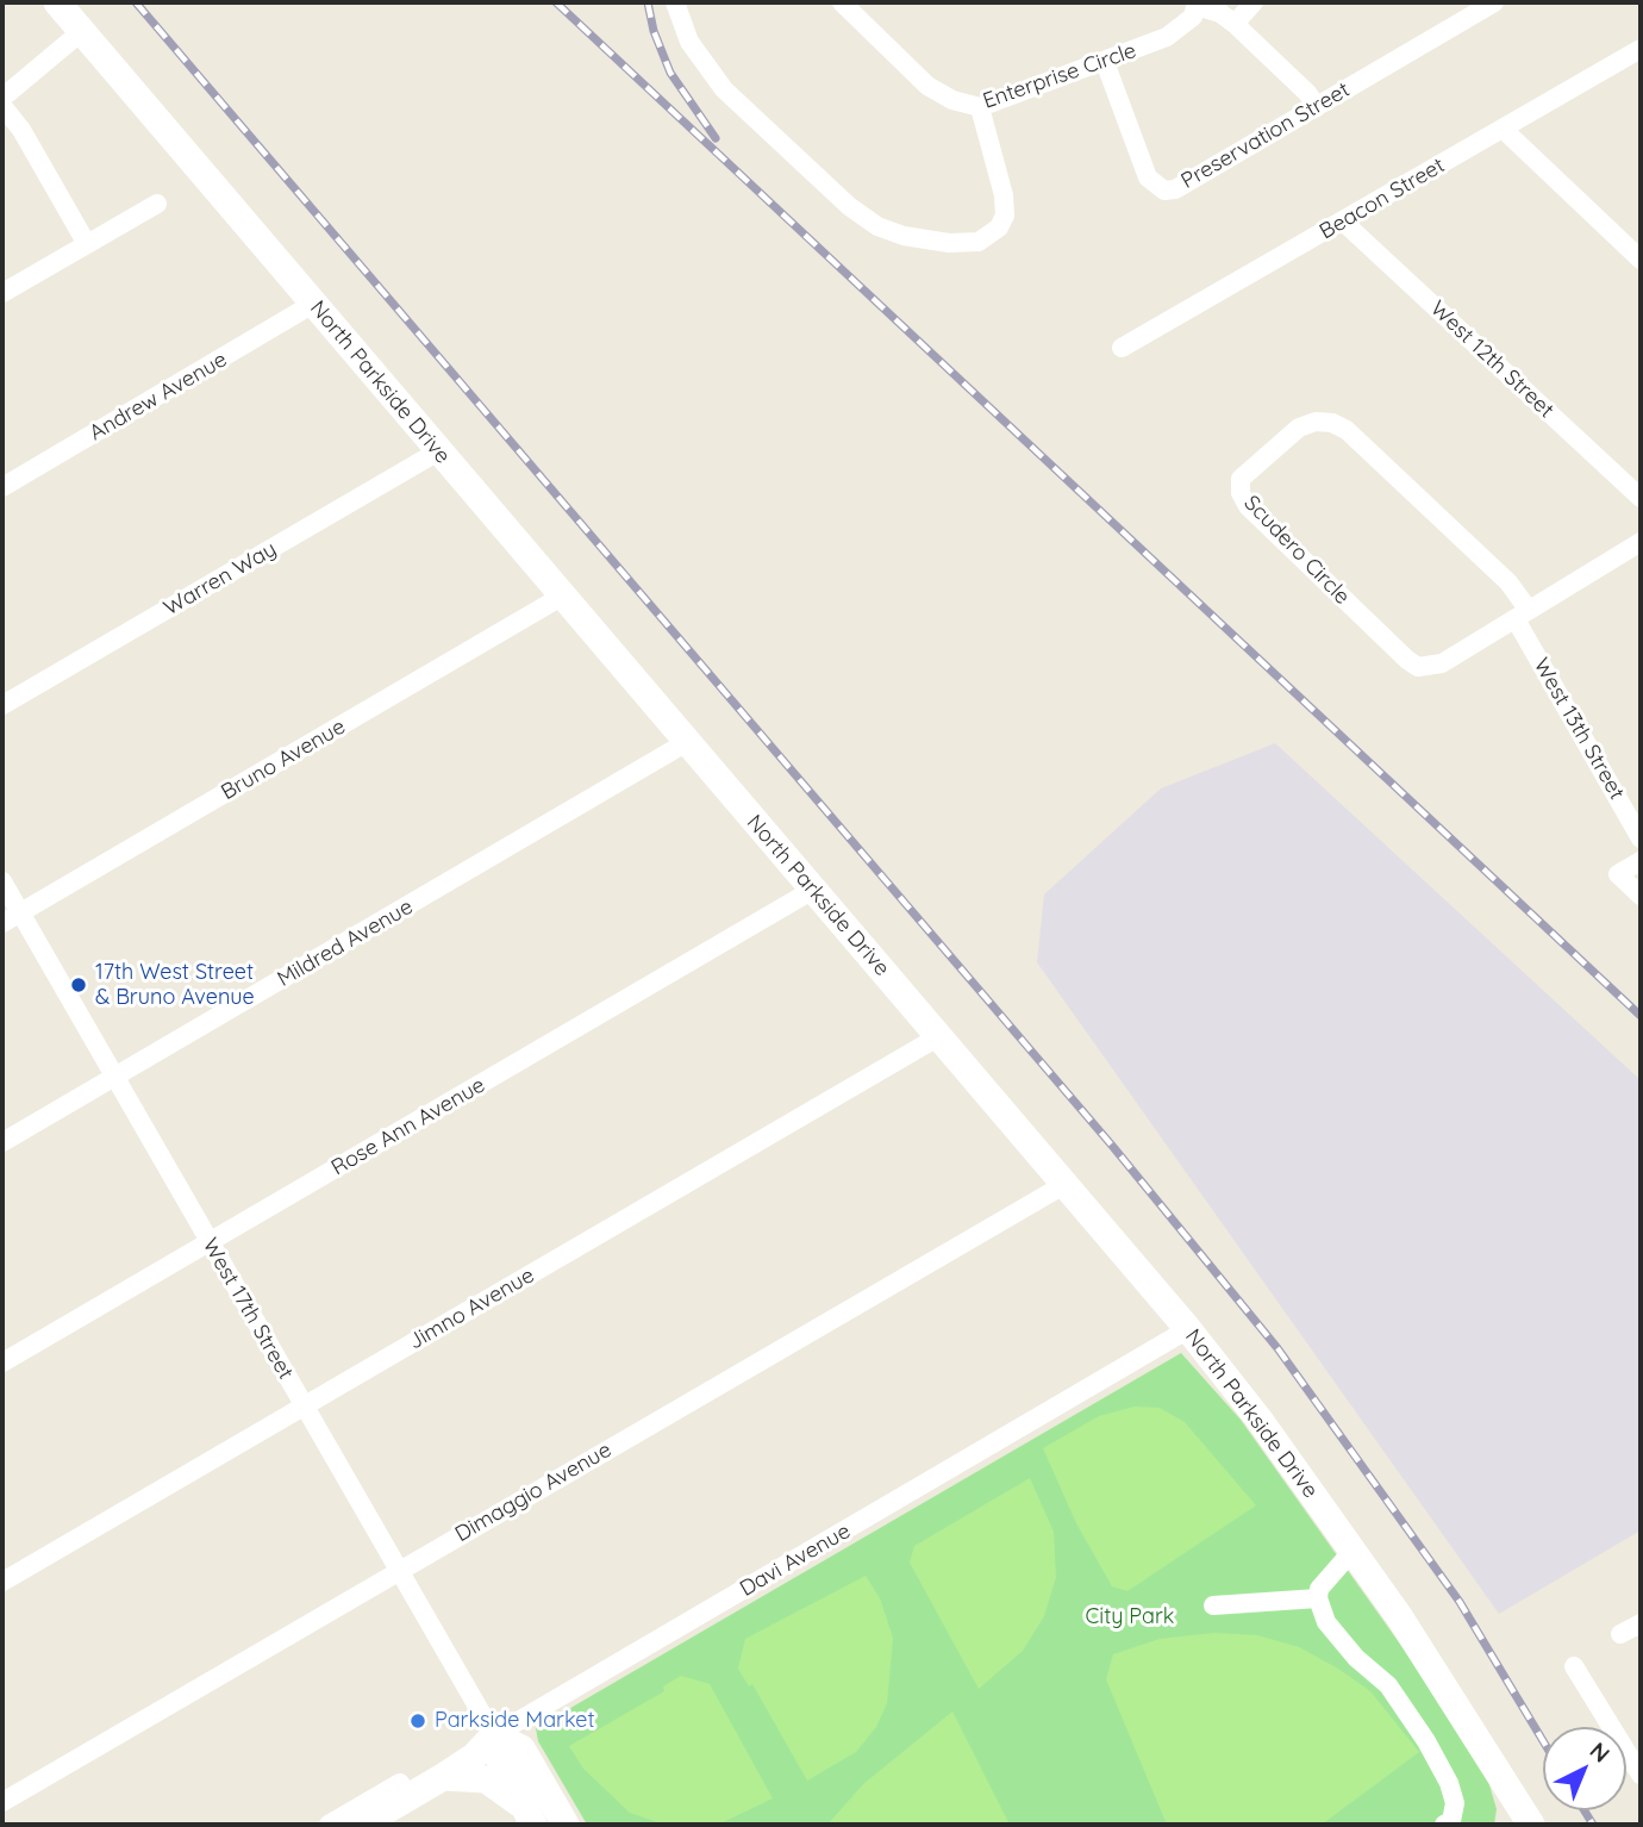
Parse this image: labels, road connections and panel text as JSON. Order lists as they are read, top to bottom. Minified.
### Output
{"streets":{"street":["Enterprise Circle","Preservation Street","Beacon Street","West 12th Street","North Parkside Drive","Andrew Avenue","Scudero Circle","Warren Way","West 13th Street","Bruno Avenue","Mildred Avenue","Rose Ann Avenue","West 17th Street","Jimno Avenue","Dimaggio Avenue","Davi Avenue"]},"crossings":[["Enterprise Circle","Preservation Street"],["Beacon Street","West 12th Street"],["North Parkside Drive","Andrew Avenue"],["North Parkside Drive","Warren Way"],["North Parkside Drive","Bruno Avenue"],["North Parkside Drive","Mildred Avenue"],["North Parkside Drive","Rose Ann Avenue"],["North Parkside Drive","Jimno Avenue"],["North Parkside Drive","Dimaggio Avenue"],["North Parkside Drive","Davi Avenue"],["Scudero Circle","West 13th Street"],["Bruno Avenue","West 17th Street"],["Mildred Avenue","West 17th Street"],["Rose Ann Avenue","West 17th Street"],["West 17th Street","Jimno Avenue"],["West 17th Street","Dimaggio Avenue"],["West 17th Street","Davi Avenue"]],"parks":["City Park"],"places":["17th West Street & Bruno Avenue","Parkside Market"],"north":"top right"}
